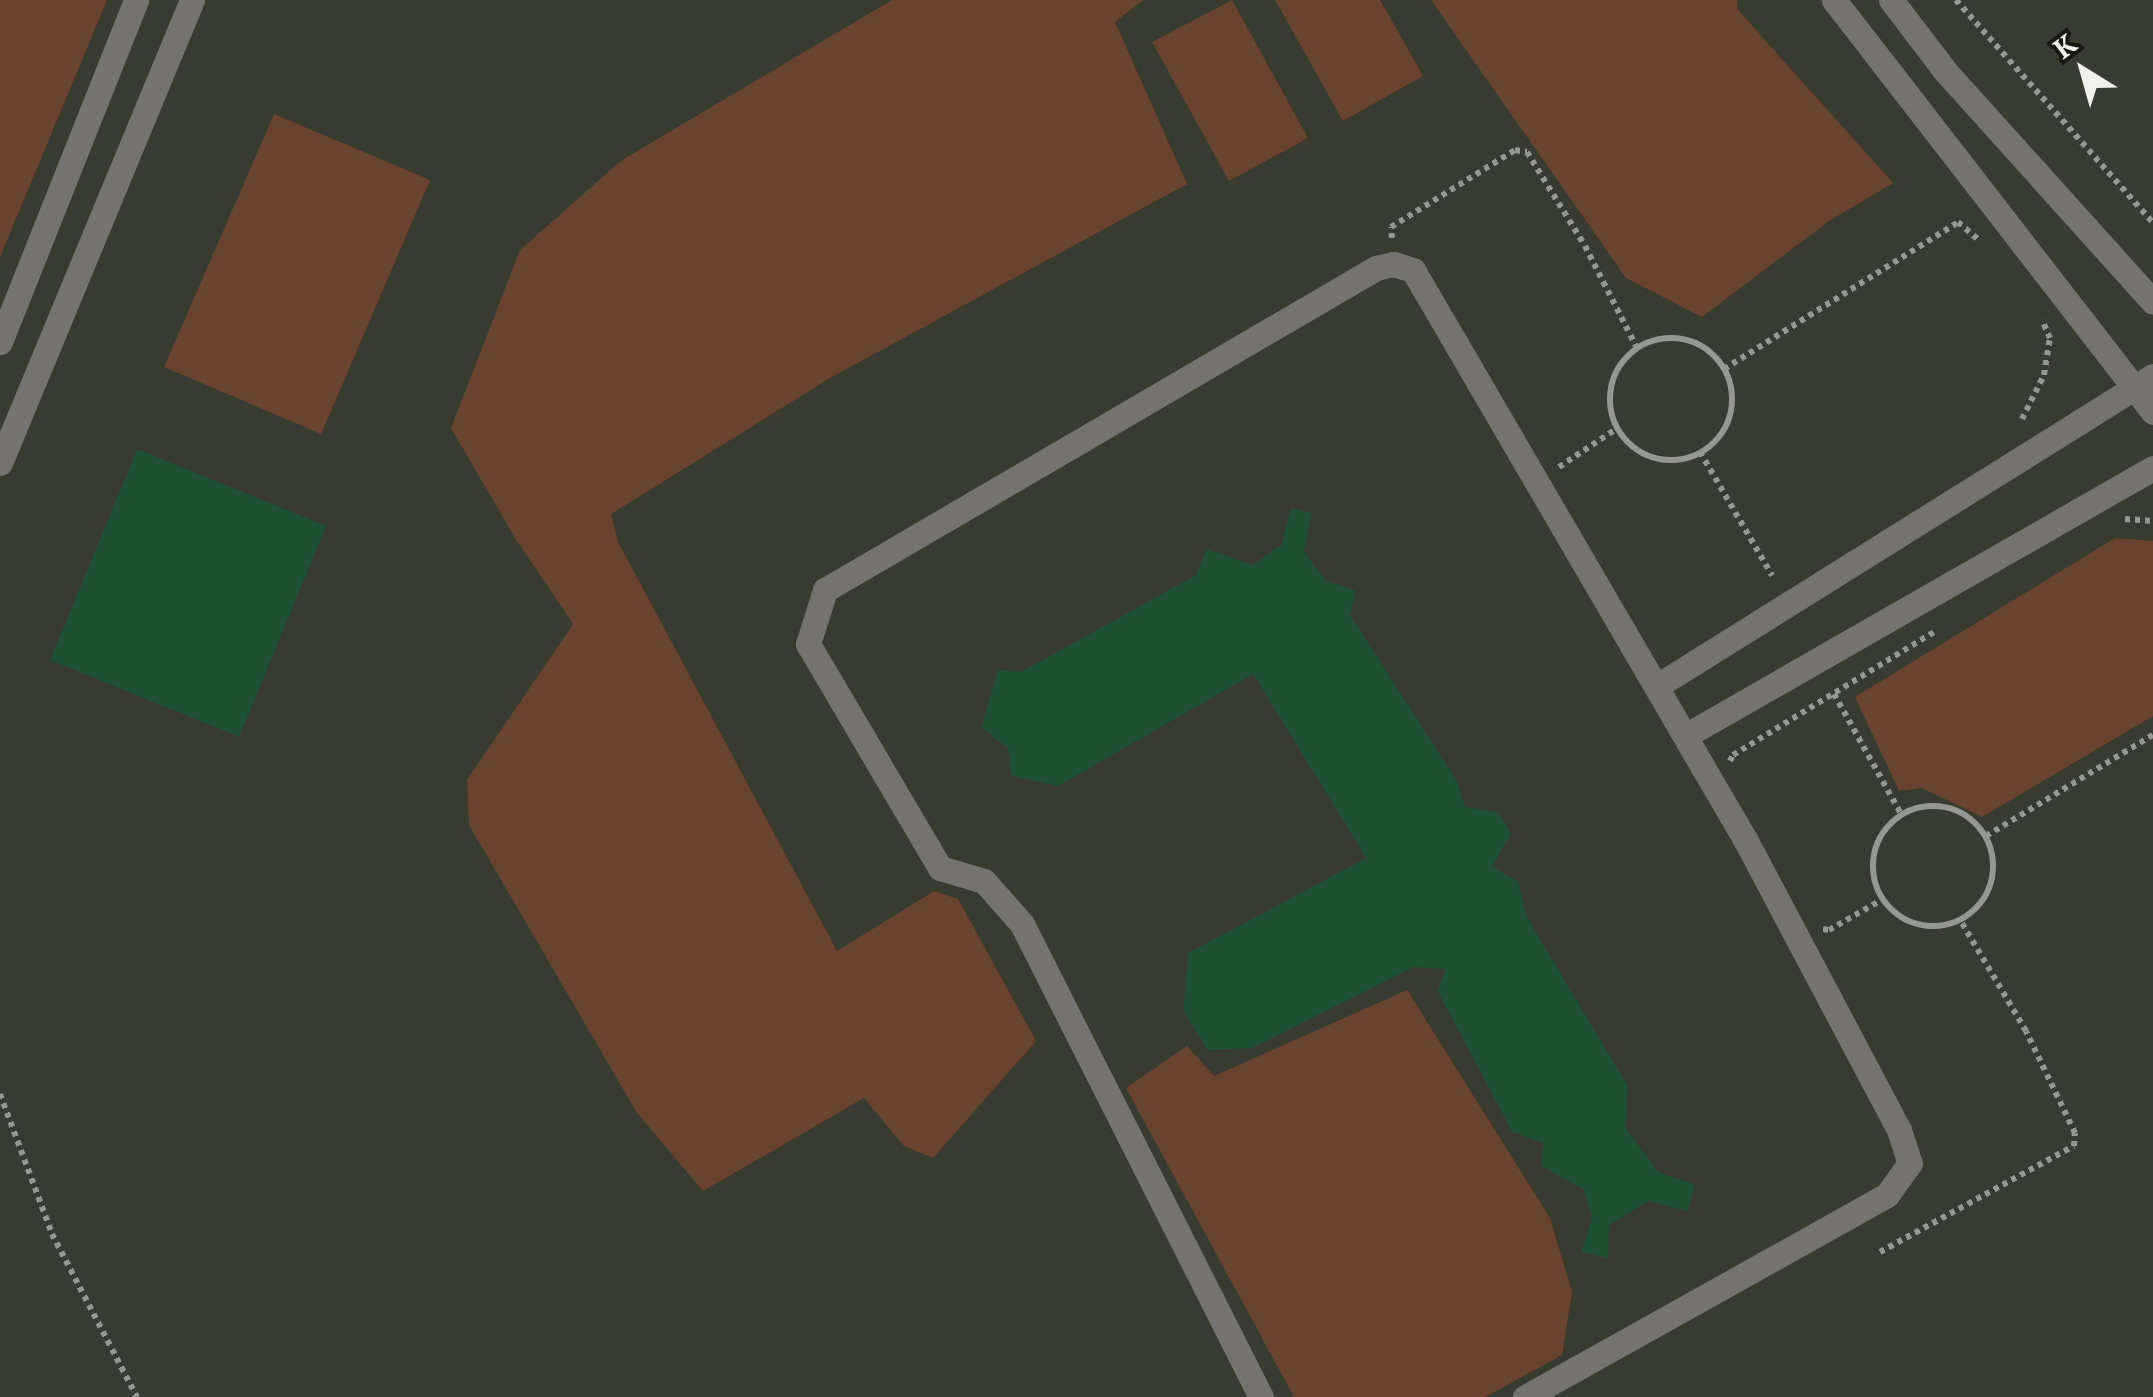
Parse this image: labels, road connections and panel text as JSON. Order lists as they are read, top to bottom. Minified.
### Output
{"north":"top left"}
